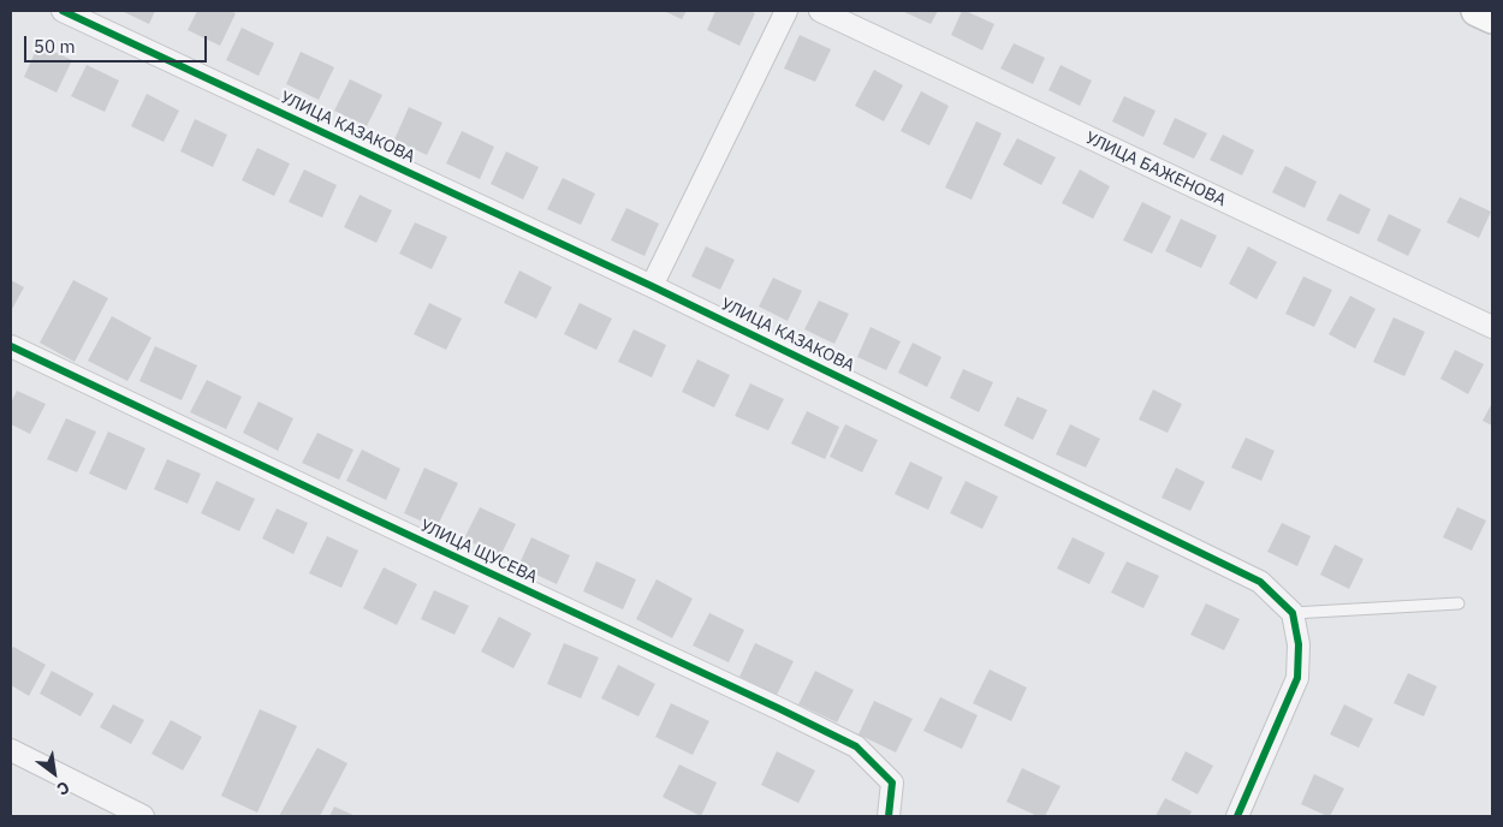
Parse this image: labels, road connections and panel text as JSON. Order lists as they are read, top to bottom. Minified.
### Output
{"streets":{"street":["УЛИЦА КАЗАКОВА","УЛИЦА БАЖЕНОВА","УЛИЦА ЩУСЕВА"]},"scale_bar":"50 m","north":"bottom right"}
